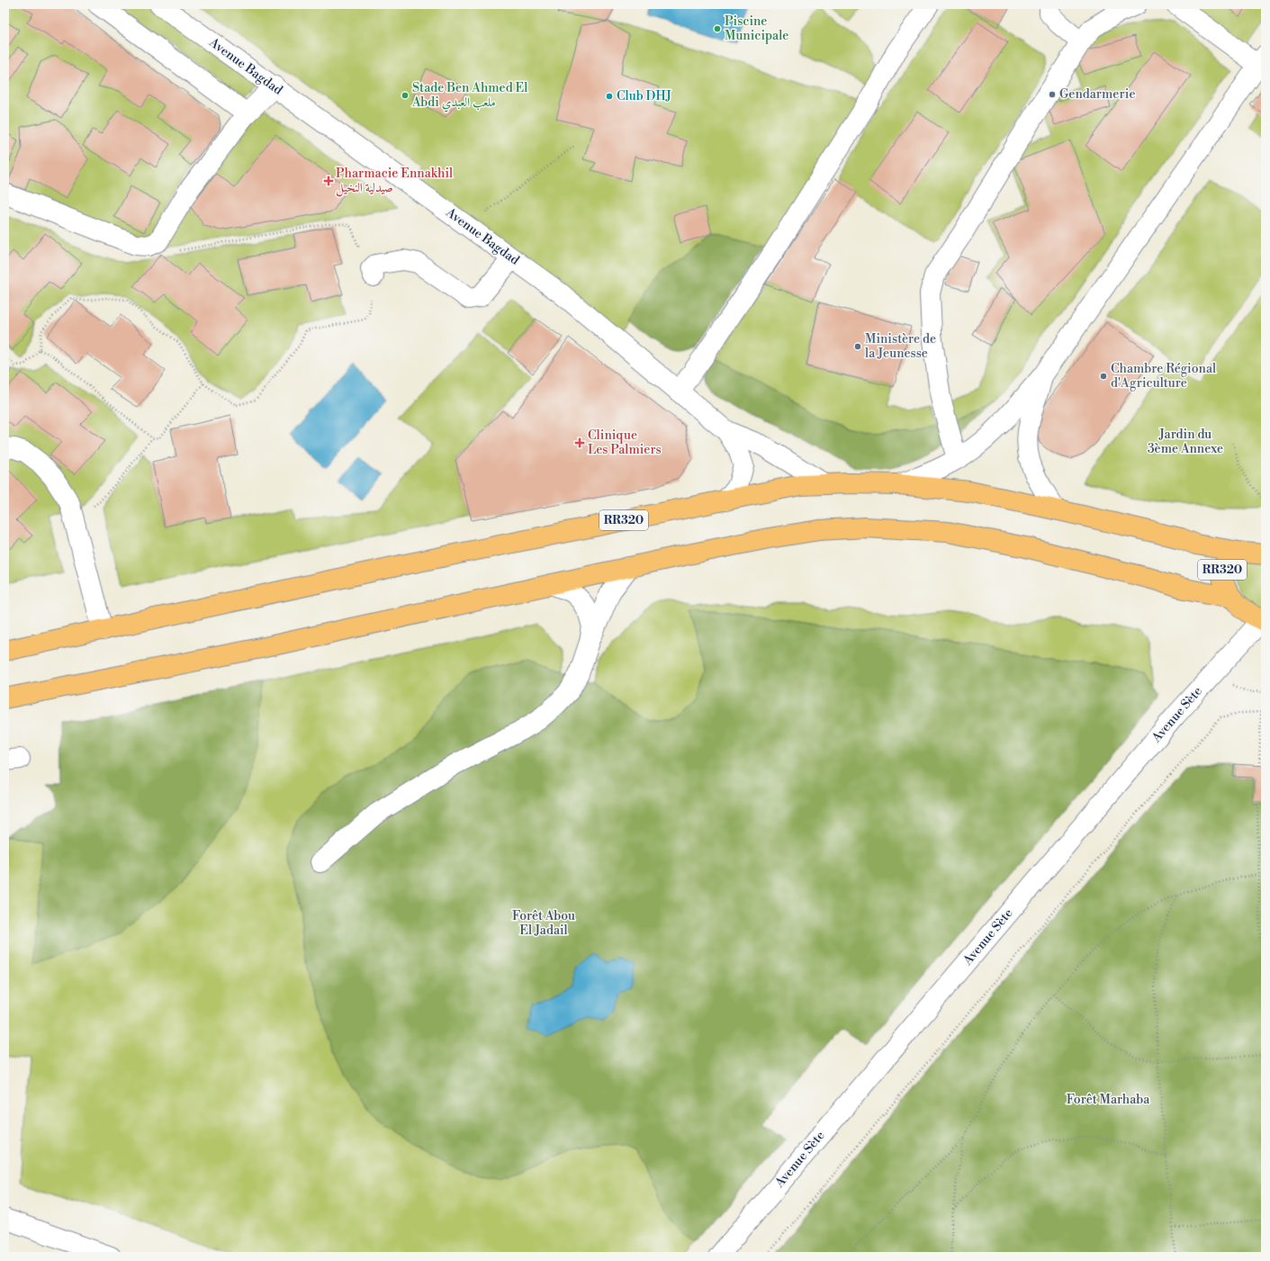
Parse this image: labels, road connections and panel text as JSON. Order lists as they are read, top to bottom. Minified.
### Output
{"streets":{"highway":["RR320"],"street":["Avenue Bagdad","Avenue Sète"]},"crossings":[["RR320","Avenue Sète"]],"parks":["Jardin du 3ème Annexe","Forêt Abou El Jadail","Forêt Marhaba"],"places":{"other":["Piscine Municipale","Gendarmerie","Stade Ben Ahmed El Abdi ملعب العبدي","Club DHJ","Ministère de la Jeunesse","Chambre Régional d'Agriculture"],"health":["Pharmacie Ennakhil صيدلية النخيل","Clinique Les Palmiers"]}}
